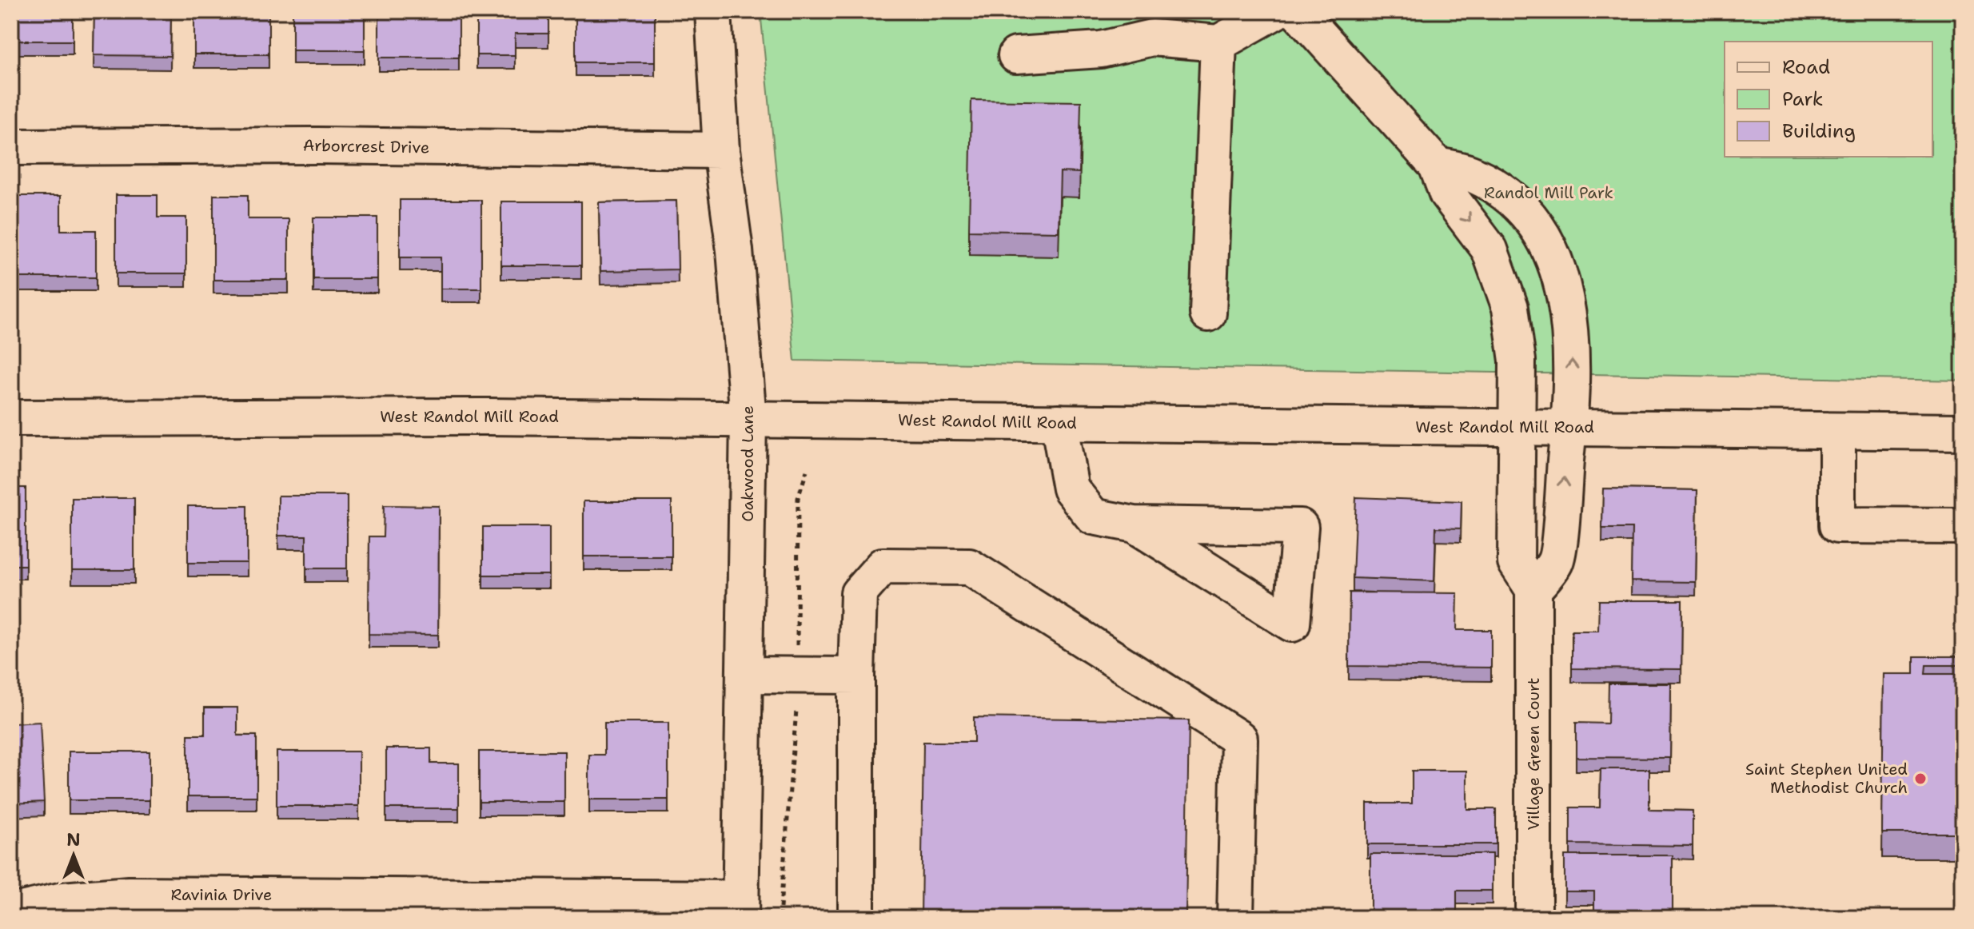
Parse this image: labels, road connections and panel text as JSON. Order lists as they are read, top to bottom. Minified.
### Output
{"streets":{"street":["Arborcrest Drive","West Randol Mill Road","Oakwood Lane","Village Green Court","Ravinia Drive"]},"crossings":[["Arborcrest Drive","Oakwood Lane"],["West Randol Mill Road","Oakwood Lane"],["Oakwood Lane","Ravinia Drive"]],"parks":["Randol Mill Park"],"places":["Saint Stephen United Methodist Church"],"legend":["Road","Park","Building"],"north":"top"}
